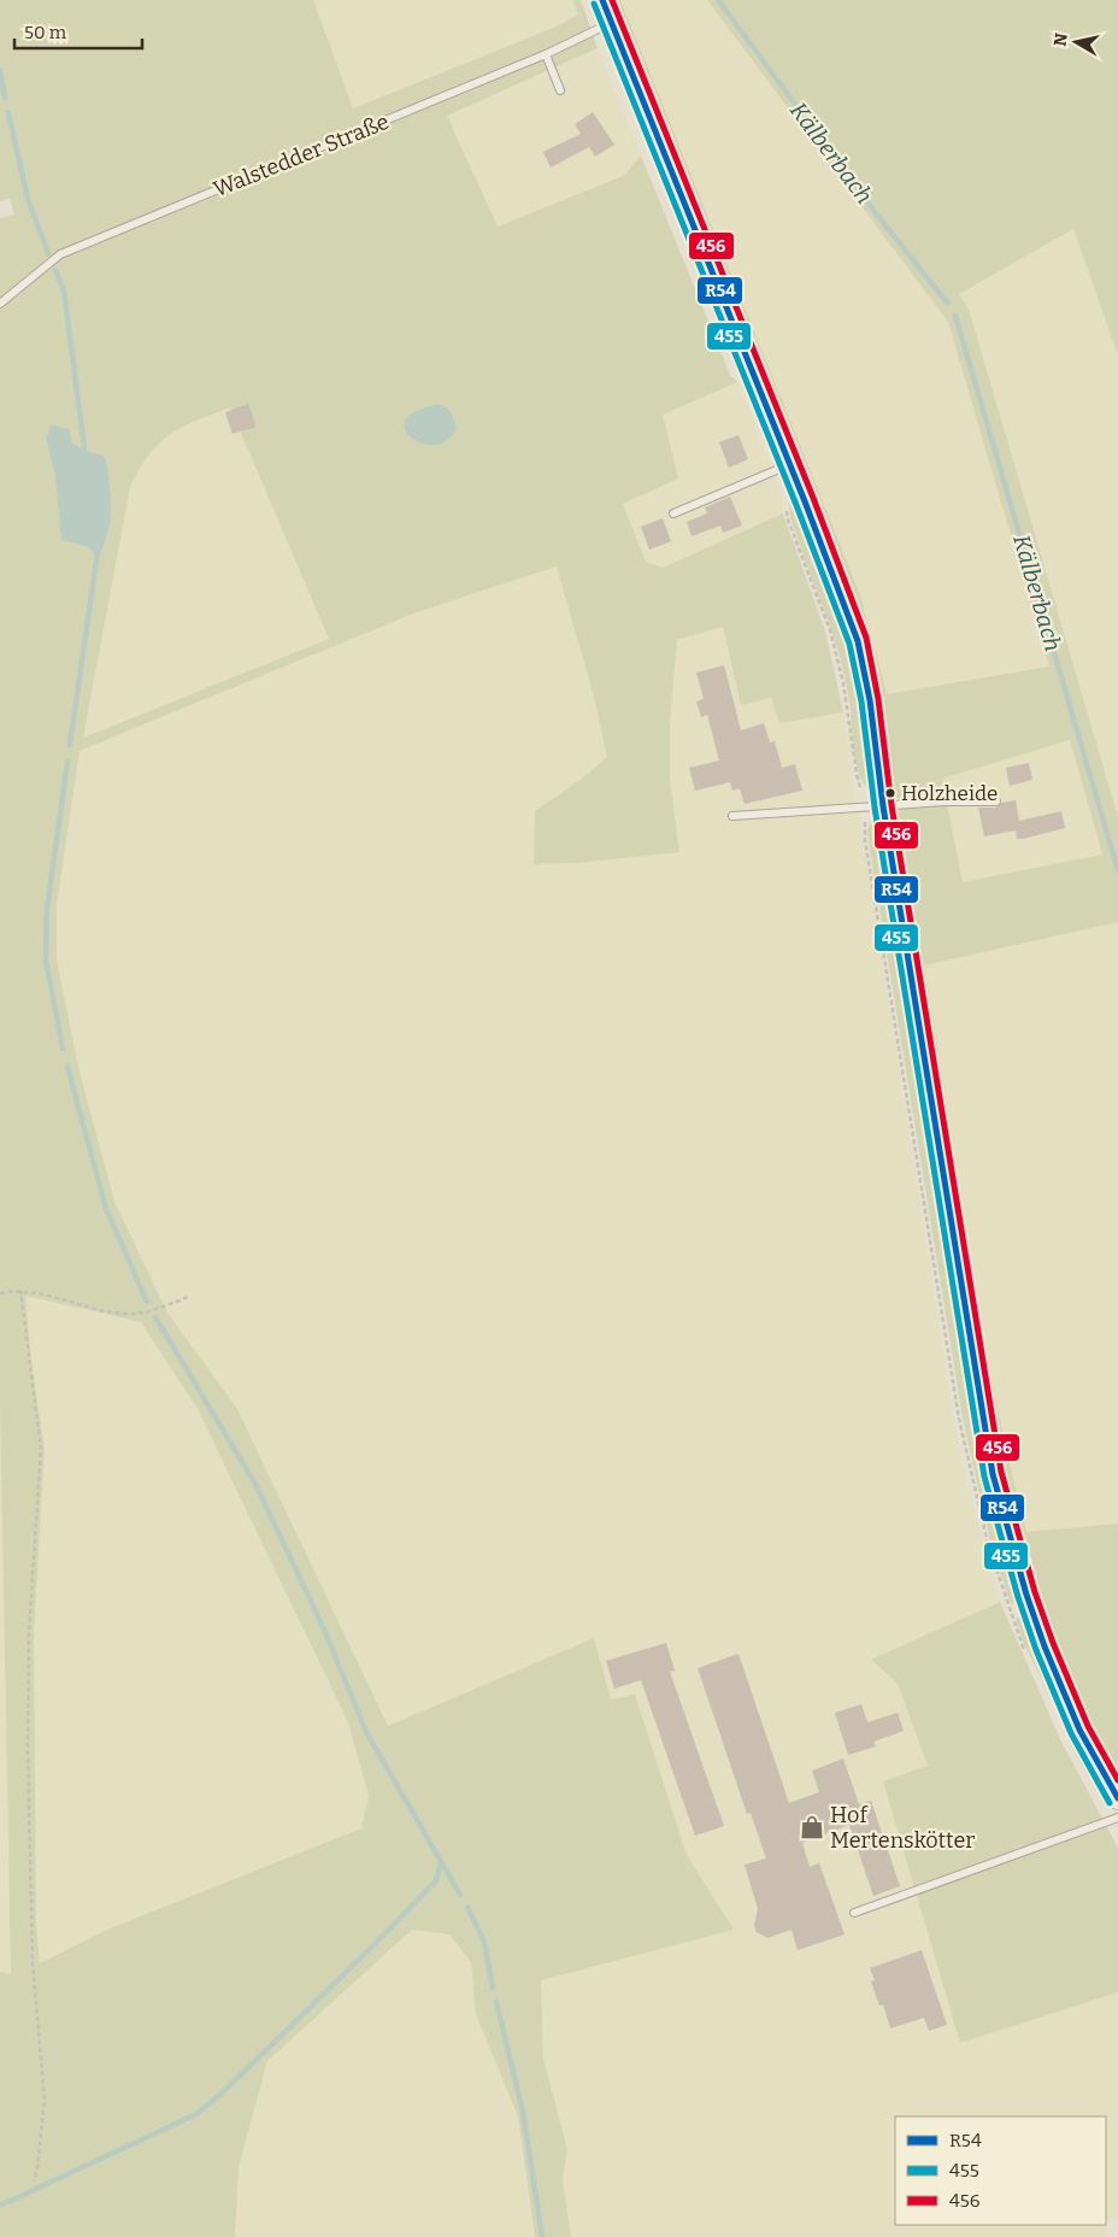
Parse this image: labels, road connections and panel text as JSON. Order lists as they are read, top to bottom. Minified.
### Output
{"streets":{"lane":["Walstedder Straße"]},"water":["Kälberbach"],"places":{"other":["Holzheide"],"shop":["Hof Mertenskötter"]},"lines":["transit line R54","transit line 456","transit line 455"],"legend":["R54","455","456"],"scale_bar":"50 m","north":"left"}
